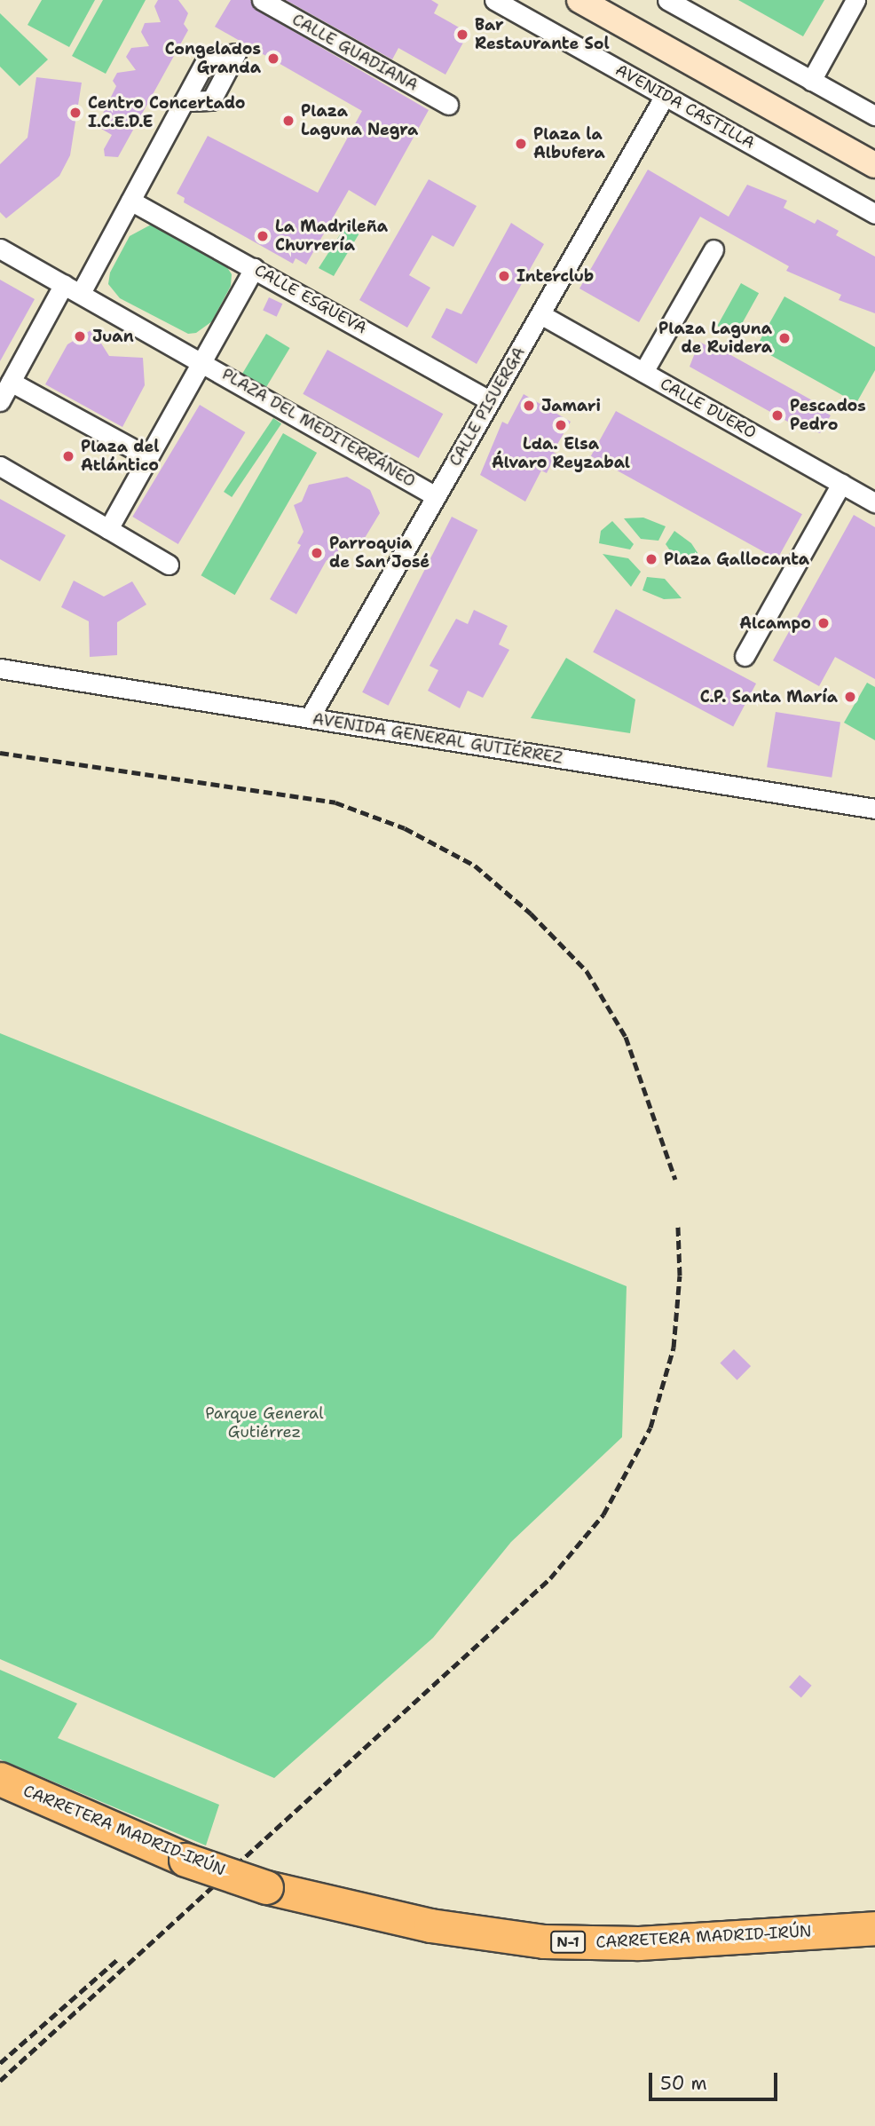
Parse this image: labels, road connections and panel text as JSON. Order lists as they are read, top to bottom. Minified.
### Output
{"streets":{"highway":["CARRETERA MADRID-IRÚN","N-1"],"street":["CALLE GUADIANA","AVENIDA CASTILLA","CALLE ESGUEVA","CALLE PISUERGA","CALLE DUERO","PLAZA DEL MEDITERRÁNEO","AVENIDA GENERAL GUTIÉRREZ"]},"crossings":[["AVENIDA CASTILLA","CALLE PISUERGA"],["CALLE ESGUEVA","CALLE PISUERGA"],["CALLE PISUERGA","CALLE DUERO"],["CALLE PISUERGA","PLAZA DEL MEDITERRÁNEO"],["CALLE PISUERGA","AVENIDA GENERAL GUTIÉRREZ"]],"parks":["Parque General Gutiérrez"],"places":["Bar Restaurante Sol","Congelados Granda","Centro Concertado I.C.E.D.E","Plaza Laguna Negra","Plaza la Albufera","La Madrileña Churrería","Interclub","Juan","Plaza Laguna de Ruidera","Jamari","Pescados Pedro","Lda. Elsa Álvaro Reyzabal","Plaza del Atlántico","Parroquia de San José","Plaza Gallocanta","Alcampo","C.P. Santa María"],"scale_bar":"50 m"}
